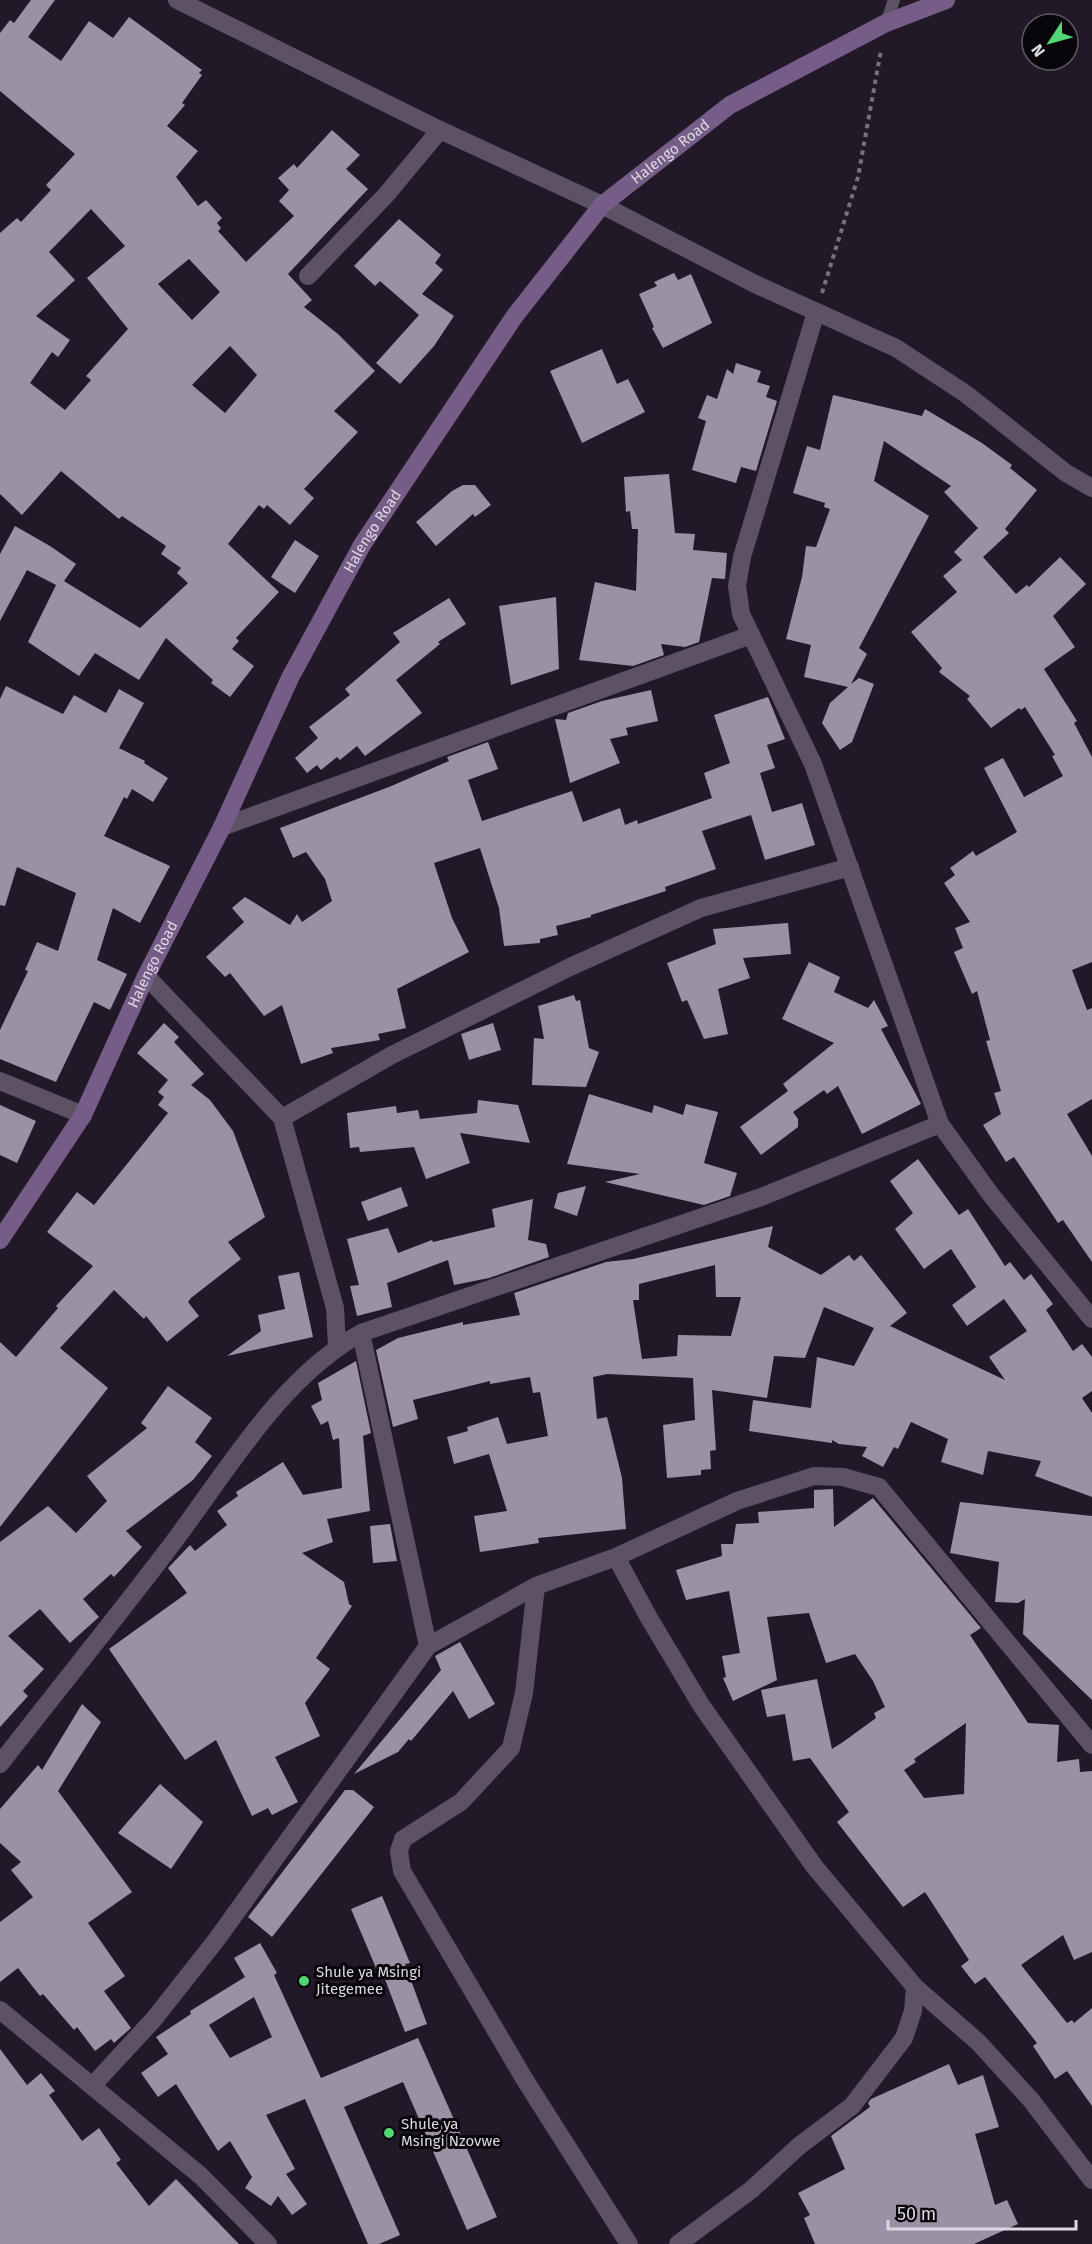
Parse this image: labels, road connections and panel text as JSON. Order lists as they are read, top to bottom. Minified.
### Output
{"streets":{"street":["Halengo Road"]},"places":["Shule ya Msingi Jitegemee","Shule ya Msingi Nzovwe"],"scale_bar":"50 m","north":"bottom left"}
